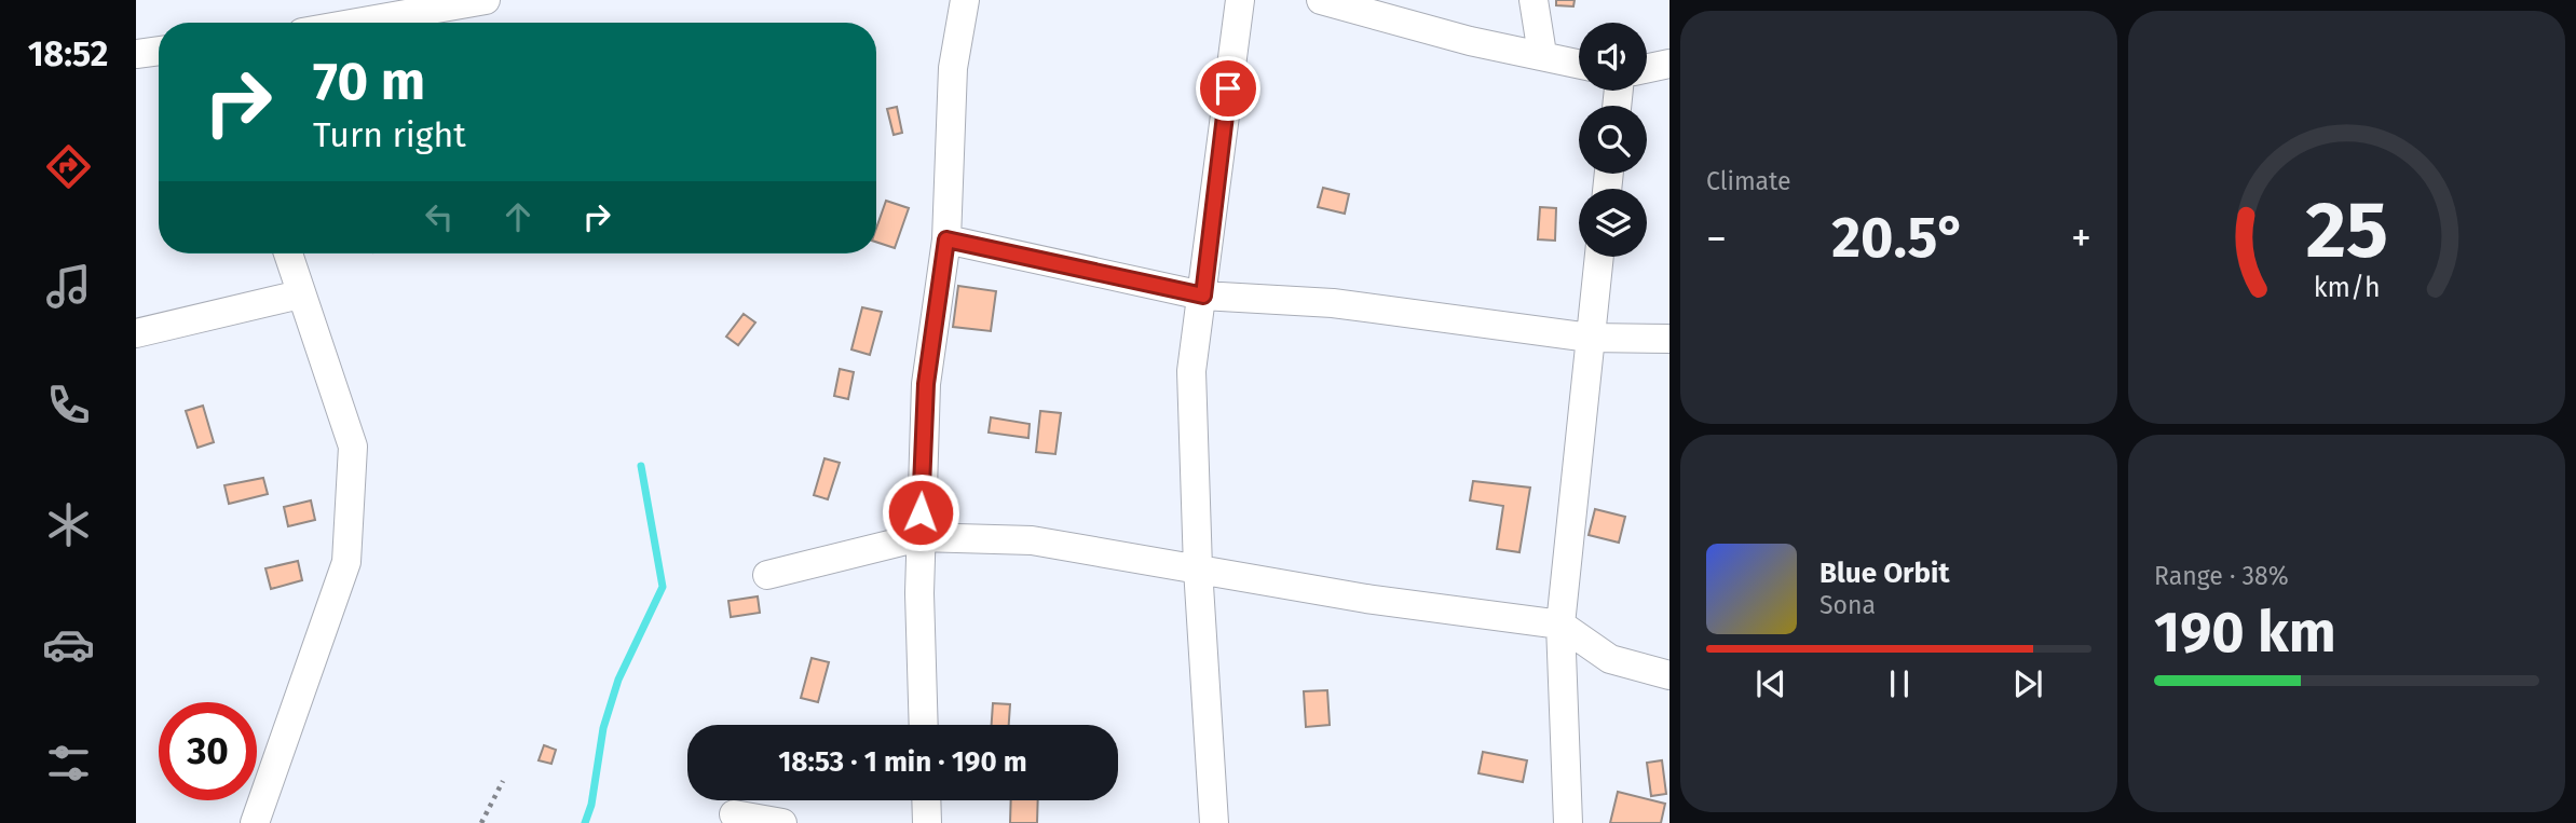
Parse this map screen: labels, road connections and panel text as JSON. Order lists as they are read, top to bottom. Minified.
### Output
{"page":{"tabs":"18:52","tile":["Climate",["Range · 38%","190 km"]],"turn":["70 m","Turn right"],"heat":["−","20.5°","+"],"song":["Blue Orbit","Sona"],"limit":"30","trip":"18:53 · 1 min · 190 m","gauge":["25","km/h"]}}
